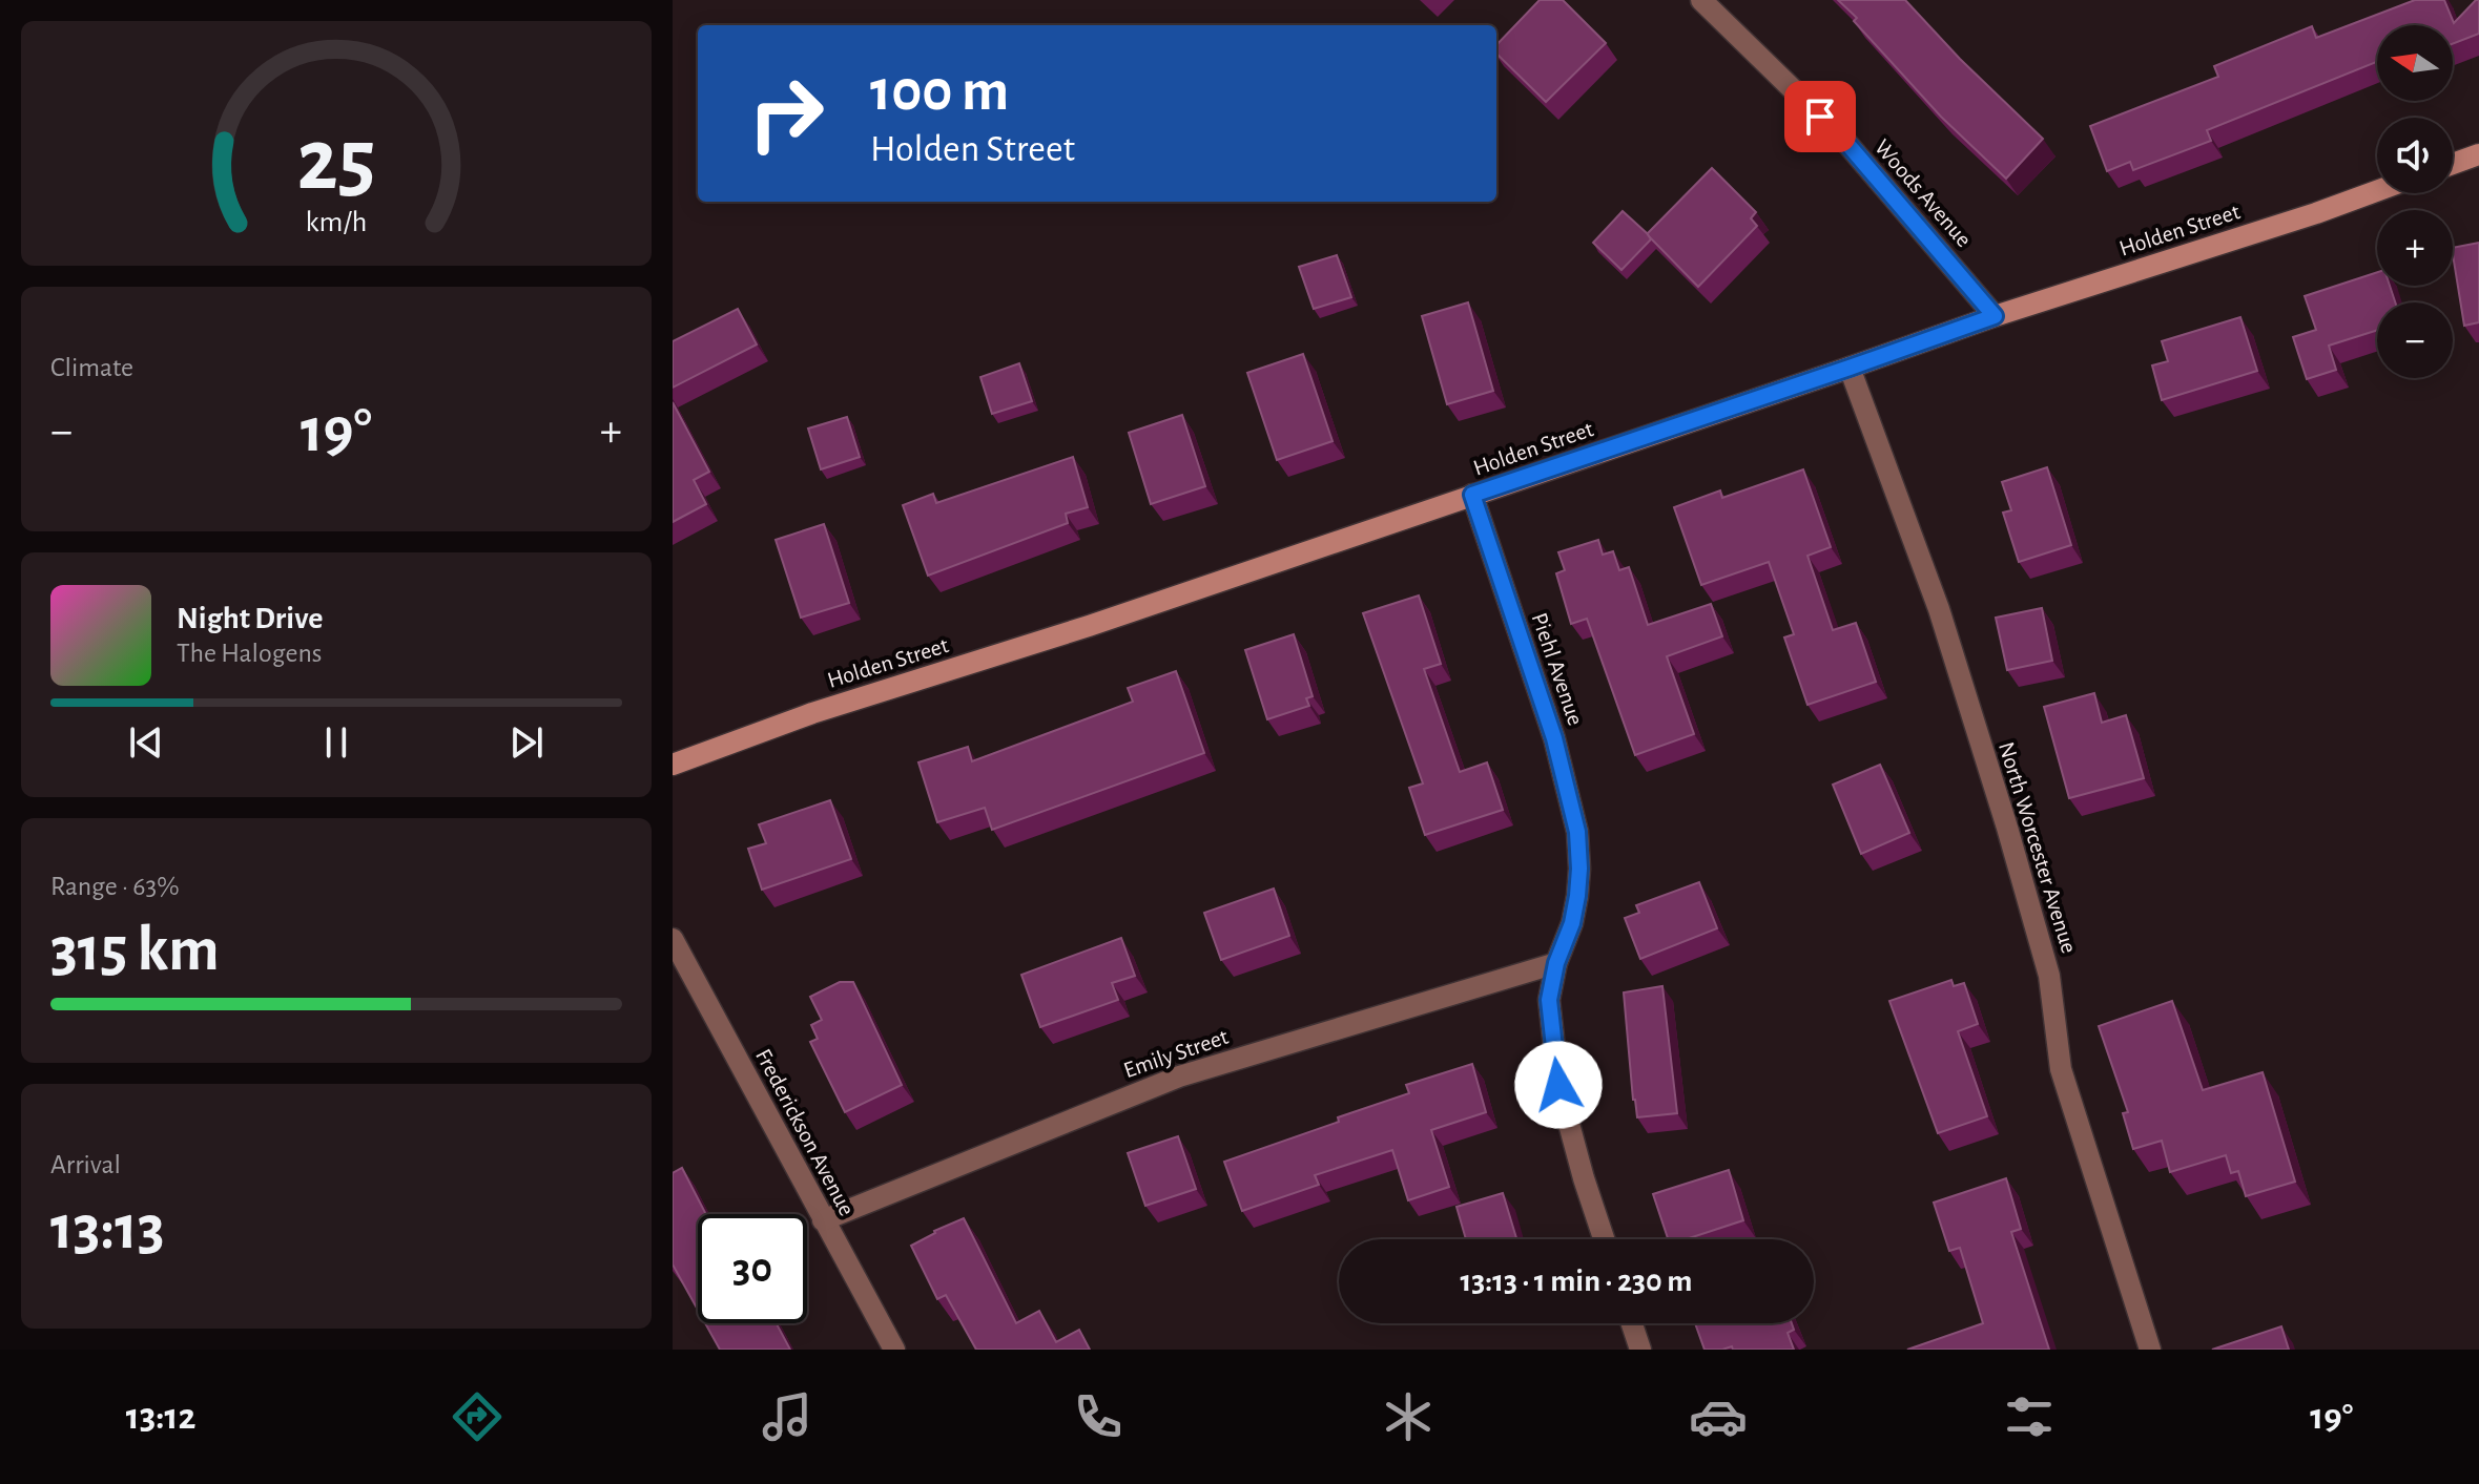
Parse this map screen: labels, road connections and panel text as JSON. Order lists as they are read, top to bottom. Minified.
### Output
{"streets":{"main road":["Holden Street"],"street":["Woods Avenue","Piehl Avenue","North Worcester Avenue","Emily Street","Frederickson Avenue"]},"crossings":[["Woods Avenue","Holden Street"],["Holden Street","Piehl Avenue"],["Holden Street","North Worcester Avenue"],["Piehl Avenue","Emily Street"],["Emily Street","Frederickson Avenue"]],"north":"left","page":{"map_buttons":["+","−"],"turn":["100 m","Holden Street"],"tile":["Climate",["Range · 63%","315 km"],["Arrival","13:13"]],"heat":["−","19°","+"],"song":["Night Drive","The Halogens"],"limit":"30","trip":"13:13 · 1 min · 230 m","tabs":["13:12","19°"],"gauge":["25","km/h"]}}
